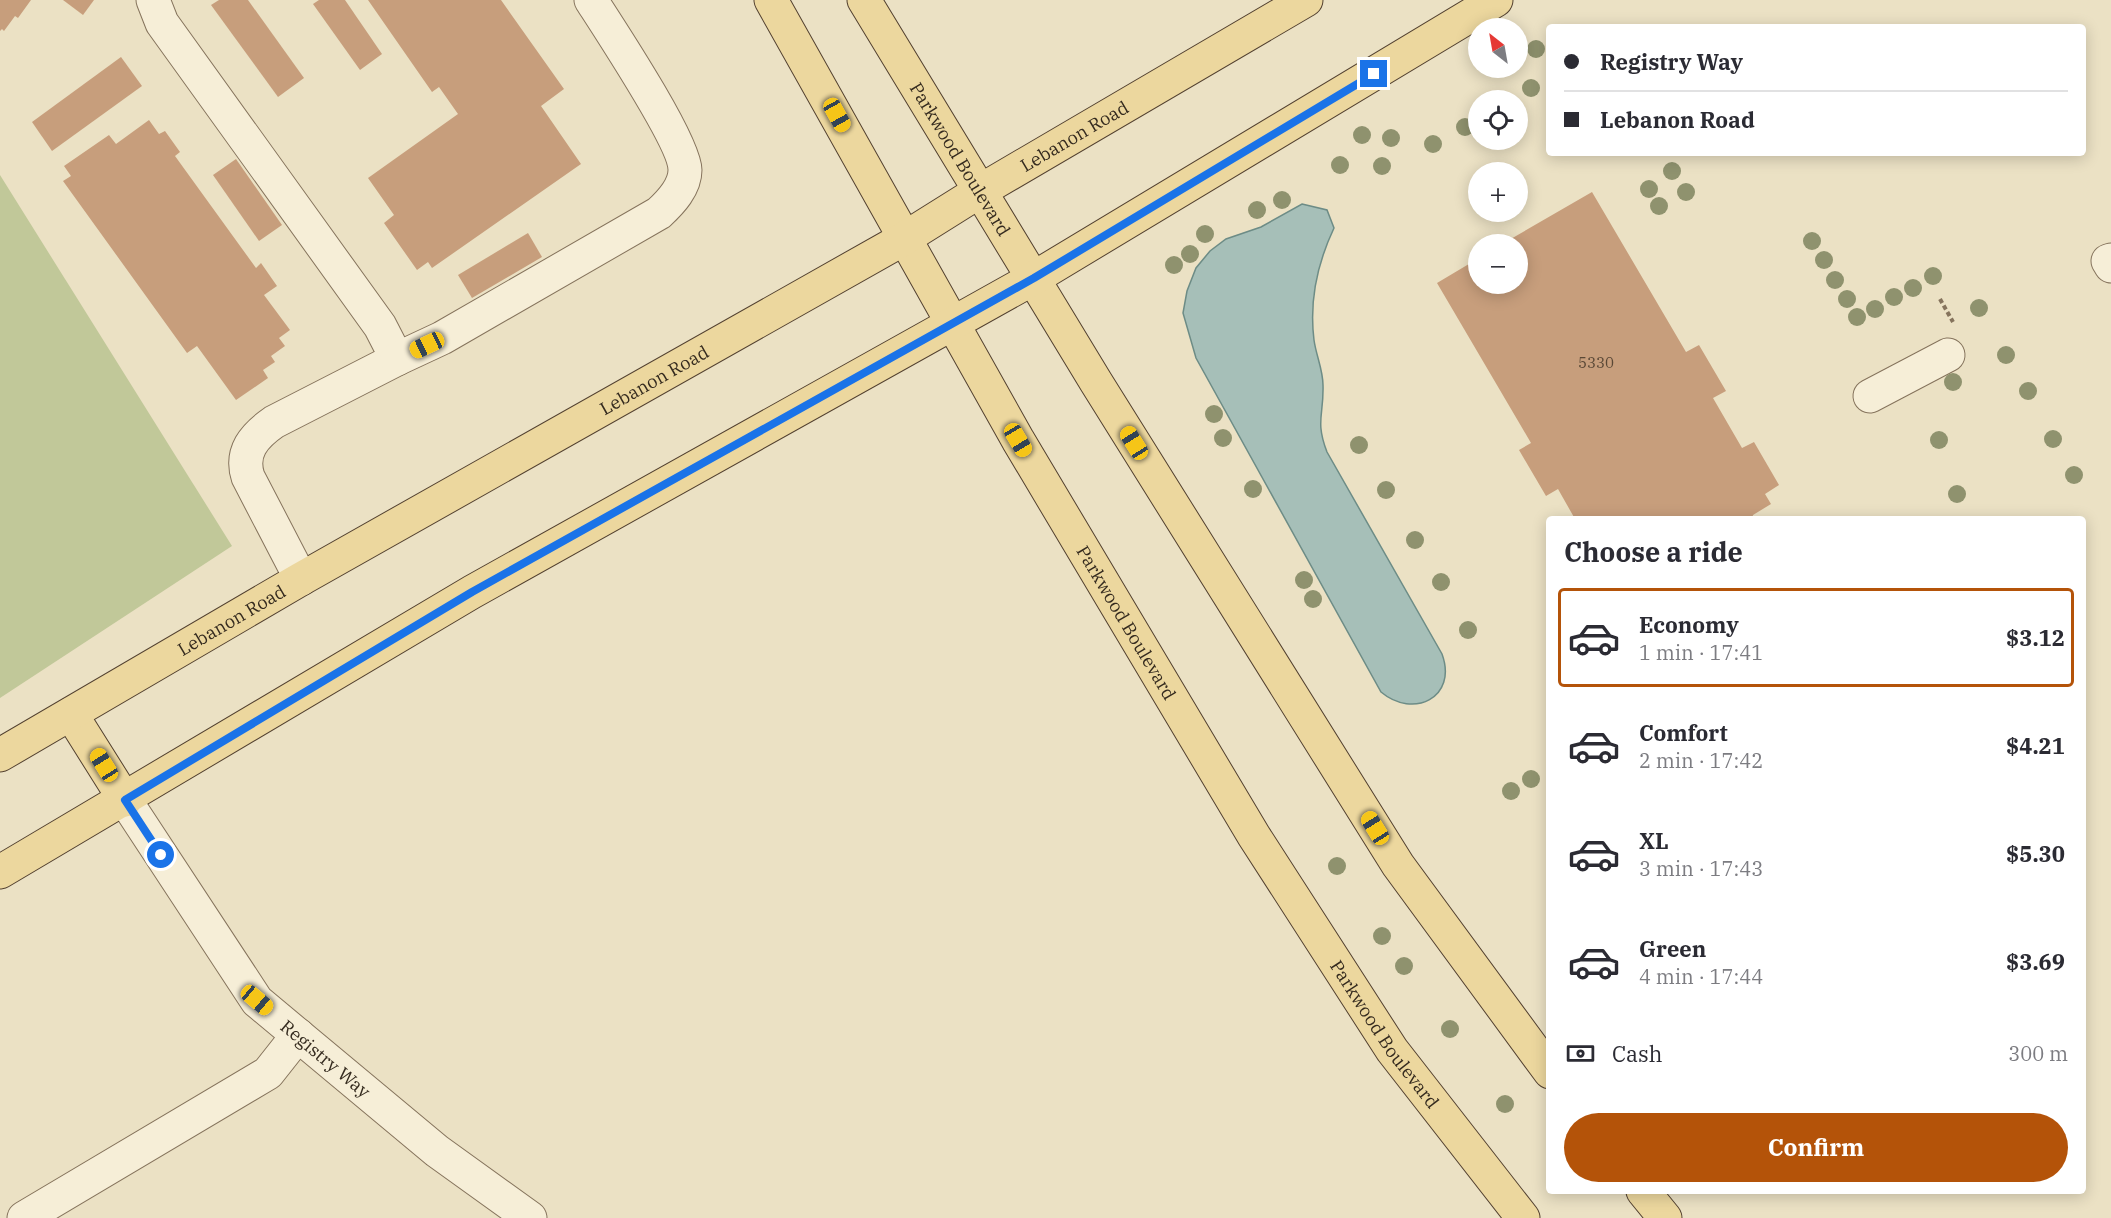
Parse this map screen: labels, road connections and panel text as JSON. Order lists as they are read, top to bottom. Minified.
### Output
{"streets":{"main road":["Lebanon Road","Parkwood Boulevard"],"street":["Registry Way"]},"crossings":[["Lebanon Road","Parkwood Boulevard"]],"house_numbers":["5330"],"north":"top left","page":{"map_buttons":["+","−"],"banner":["Registry Way","Lebanon Road"],"heading":"Choose a ride","list":[{"name":"Economy","note":"1 min · 17:41","value":"$3.12"},{"name":"Comfort","note":"2 min · 17:42","value":"$4.21"},{"name":"XL","note":"3 min · 17:43","value":"$5.30"},{"name":"Green","note":"4 min · 17:44","value":"$3.69"}],"pay":["Cash","300 m"],"buttons":"Confirm"}}
